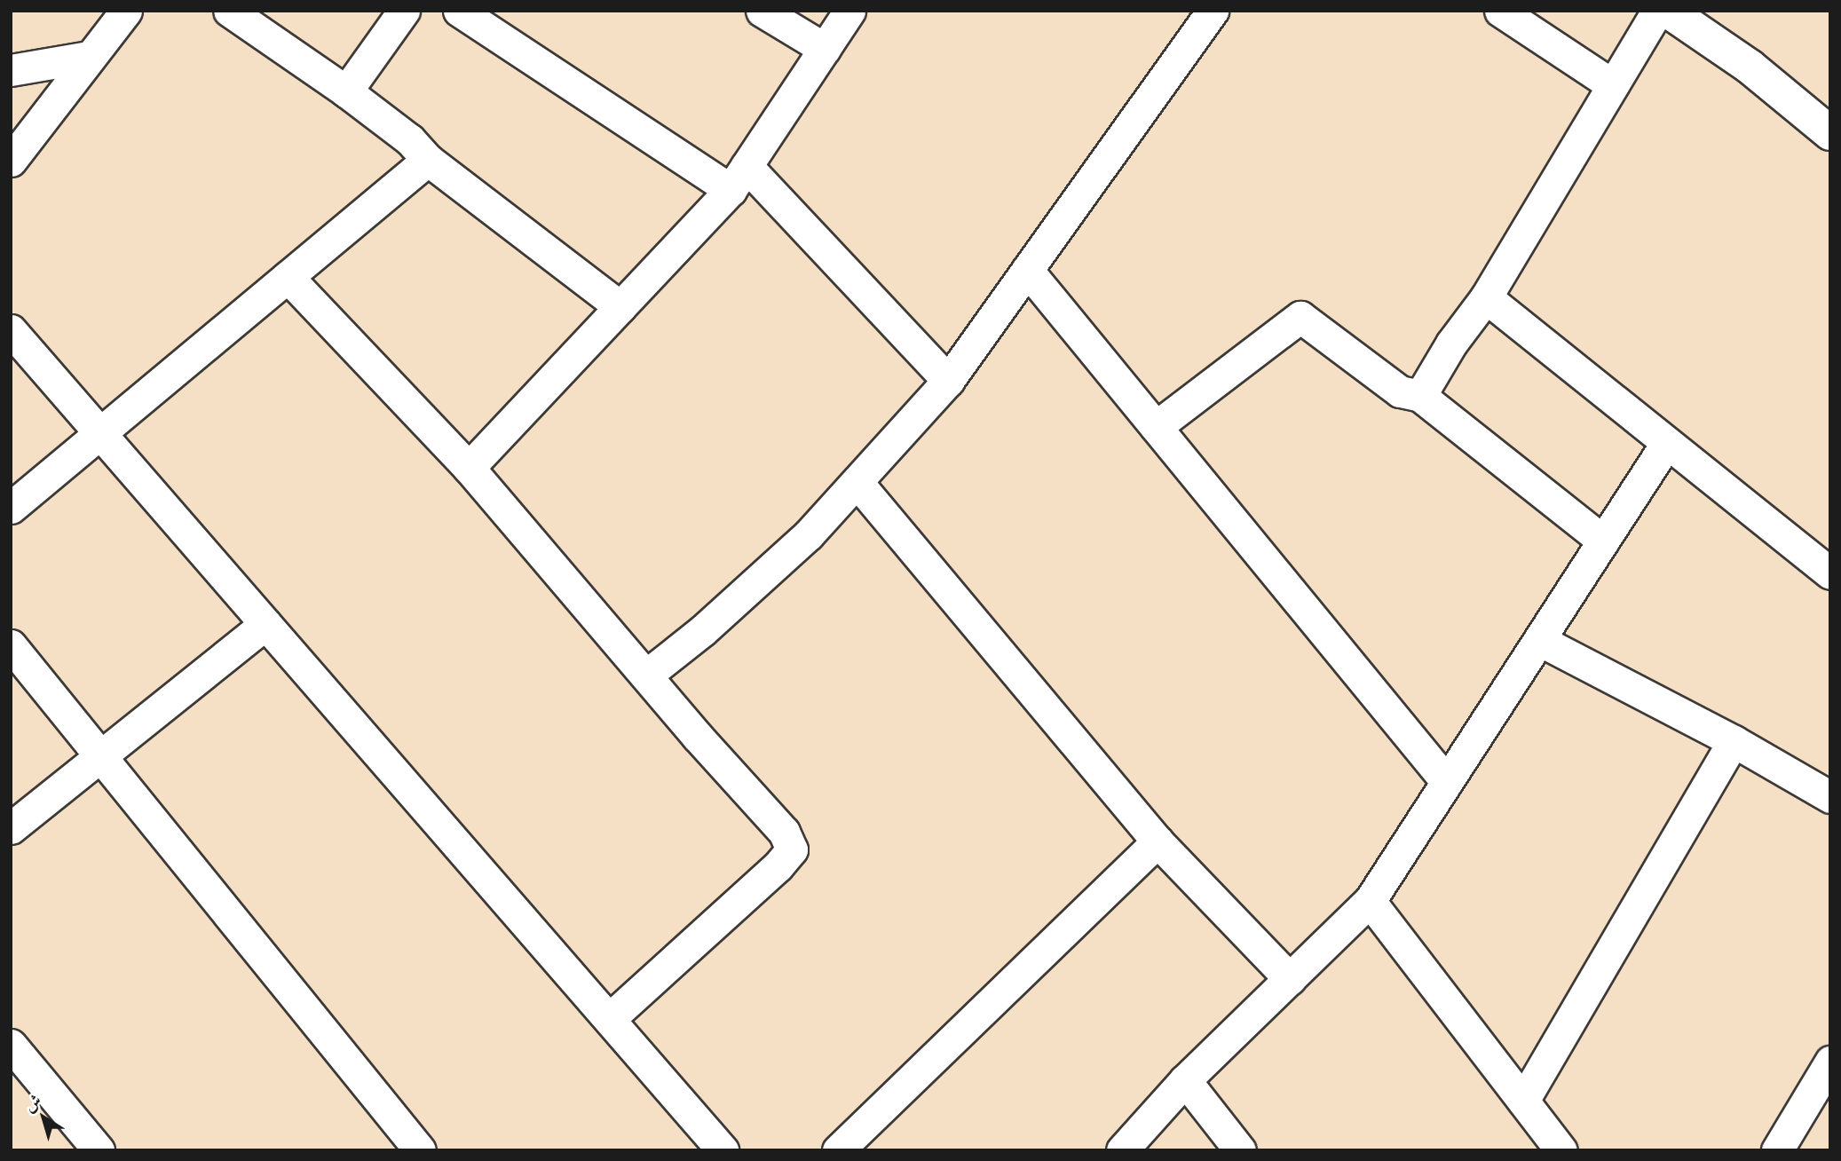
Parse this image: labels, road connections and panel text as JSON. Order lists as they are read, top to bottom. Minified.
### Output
{"north":"top left"}
